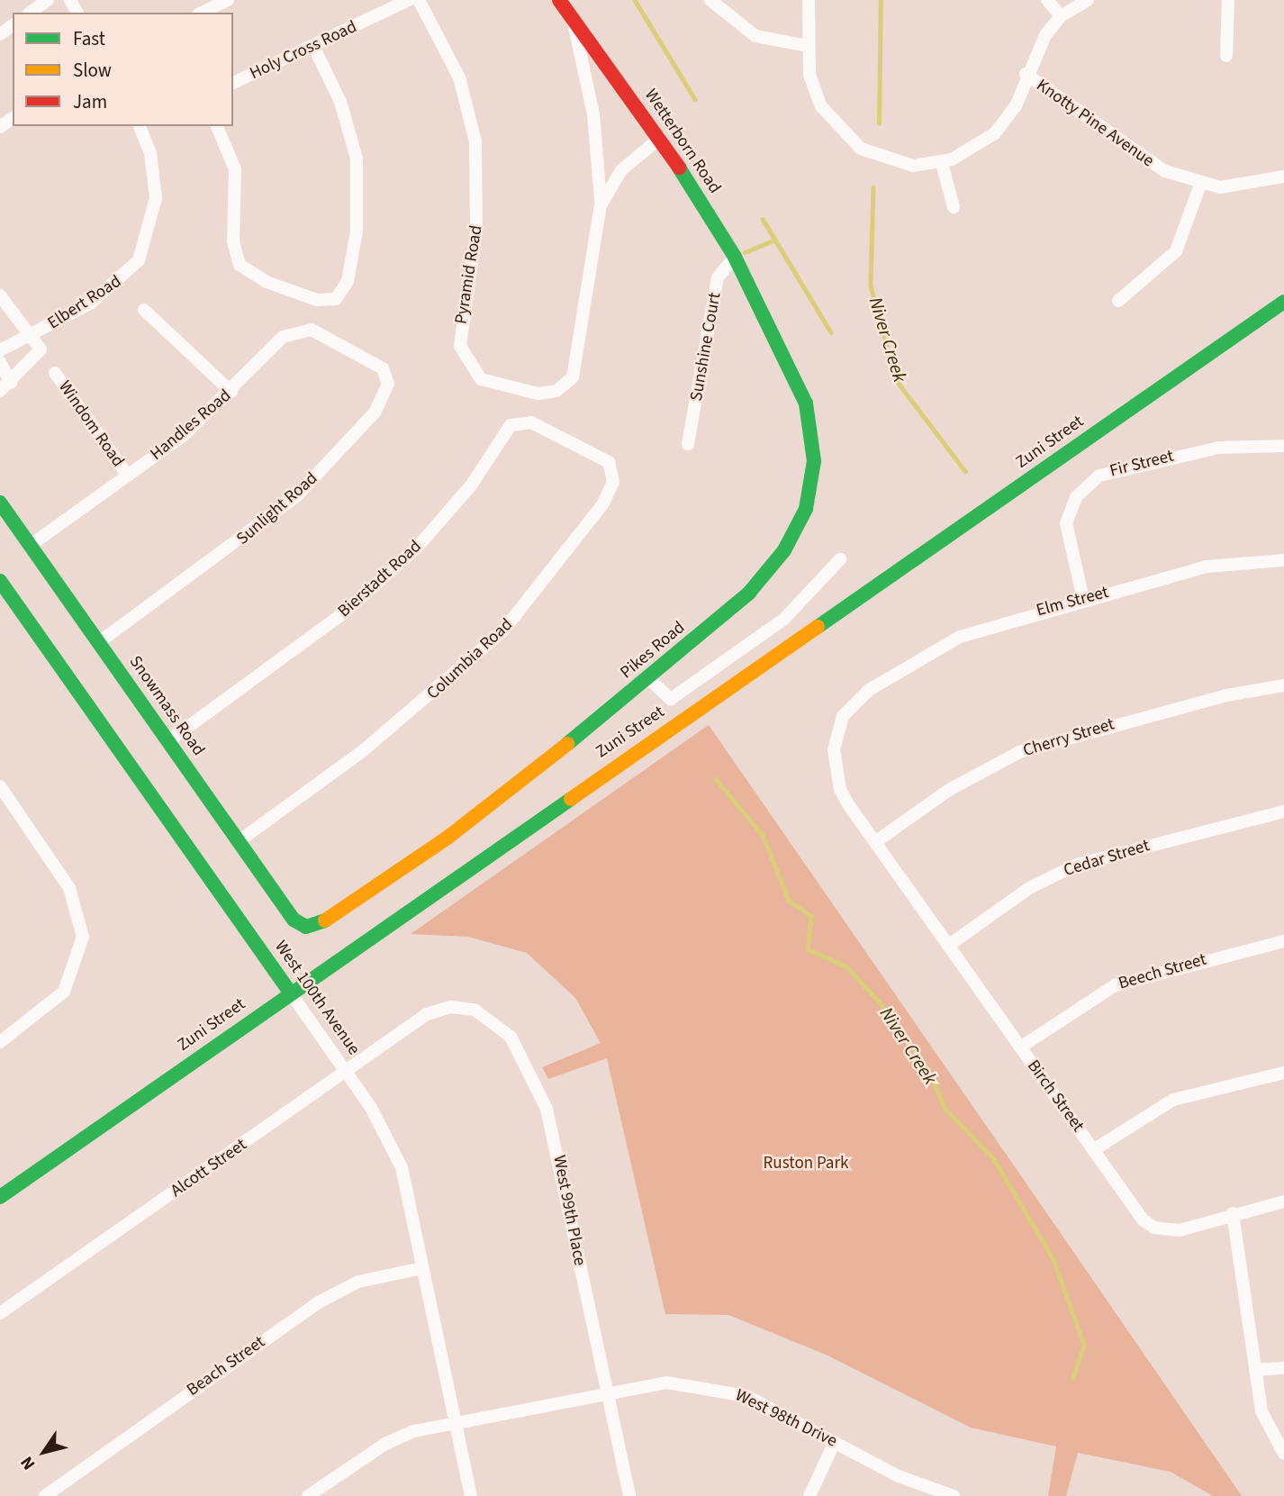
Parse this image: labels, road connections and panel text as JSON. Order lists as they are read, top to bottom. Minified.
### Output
{"streets":{"street":["Holy Cross Road","Knotty Pine Avenue","Wetterborn Road","Pyramid Road","Elbert Road","Sunshine Court","Windom Road","Handles Road","Zuni Street","Fir Street","Sunlight Road","Bierstadt Road","Elm Street","Pikes Road","Columbia Road","Snowmass Road","Cherry Street","Cedar Street","Beech Street","West 100th Avenue","Birch Street","Alcott Street","West 99th Place","Beach Street","West 98th Drive"]},"crossings":[["Wetterborn Road","Pyramid Road"],["Wetterborn Road","Sunshine Court"],["Wetterborn Road","Pikes Road"],["Windom Road","Handles Road"],["Handles Road","Sunlight Road"],["Handles Road","Snowmass Road"],["Zuni Street","West 100th Avenue"],["Fir Street","Elm Street"],["Sunlight Road","Snowmass Road"],["Bierstadt Road","Columbia Road"],["Bierstadt Road","Snowmass Road"],["Elm Street","Birch Street"],["Pikes Road","Snowmass Road"],["Columbia Road","Snowmass Road"],["Cherry Street","Birch Street"],["Cedar Street","Birch Street"],["Beech Street","Birch Street"],["West 100th Avenue","Alcott Street"],["West 100th Avenue","Beach Street"],["West 100th Avenue","West 98th Drive"],["Alcott Street","West 99th Place"],["West 99th Place","West 98th Drive"]],"water":["Niver Creek"],"parks":["Ruston Park"],"legend":["Fast","Slow","Jam"],"north":"bottom left"}
